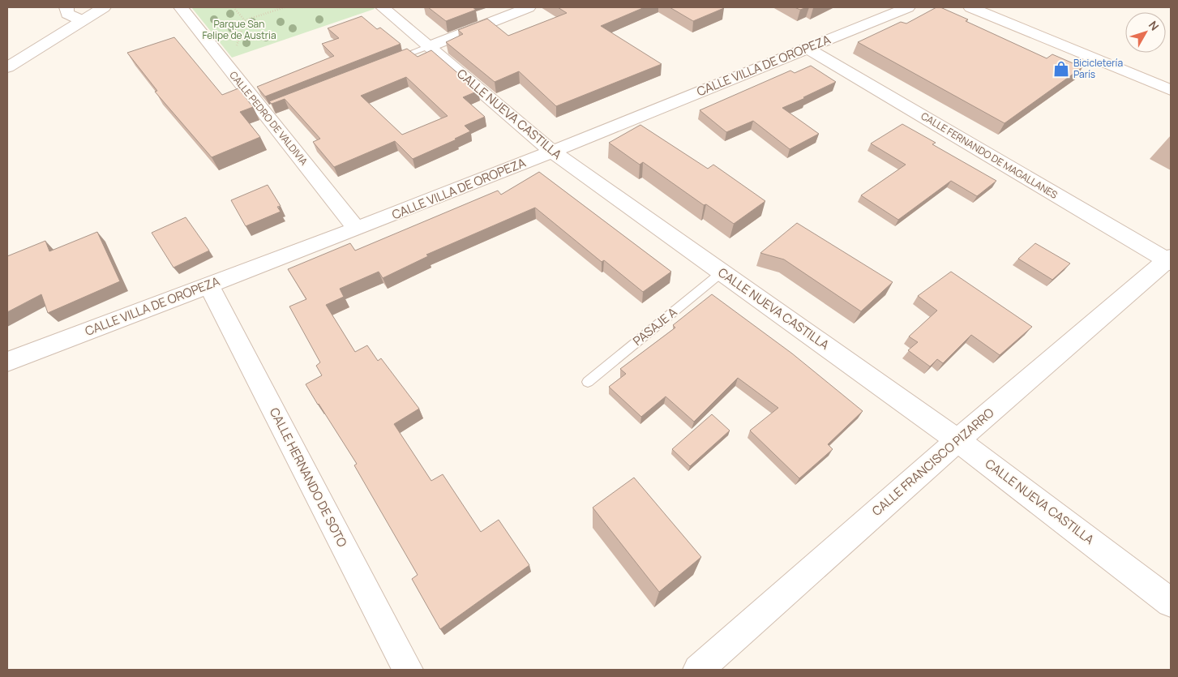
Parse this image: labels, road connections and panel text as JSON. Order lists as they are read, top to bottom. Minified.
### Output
{"streets":{"street":["CALLE VILLA DE OROPEZA","CALLE NUEVA CASTILLA","CALLE PEDRO DE VALDIVIA","CALLE FERNANDO DE MAGALLANES","CALLE FRANCISCO PIZARRO","CALLE HERNANDO DE SOTO"],"lane":["PASAJE A"]},"crossings":[["CALLE VILLA DE OROPEZA","CALLE NUEVA CASTILLA"],["CALLE VILLA DE OROPEZA","CALLE PEDRO DE VALDIVIA"],["CALLE VILLA DE OROPEZA","CALLE FERNANDO DE MAGALLANES"],["CALLE VILLA DE OROPEZA","CALLE HERNANDO DE SOTO"],["CALLE NUEVA CASTILLA","PASAJE A"],["CALLE NUEVA CASTILLA","CALLE FRANCISCO PIZARRO"],["CALLE FERNANDO DE MAGALLANES","CALLE FRANCISCO PIZARRO"]],"parks":["Parque San Felipe de Austria"],"places":{"shop":["Bicicletería París"]},"north":"top right"}
